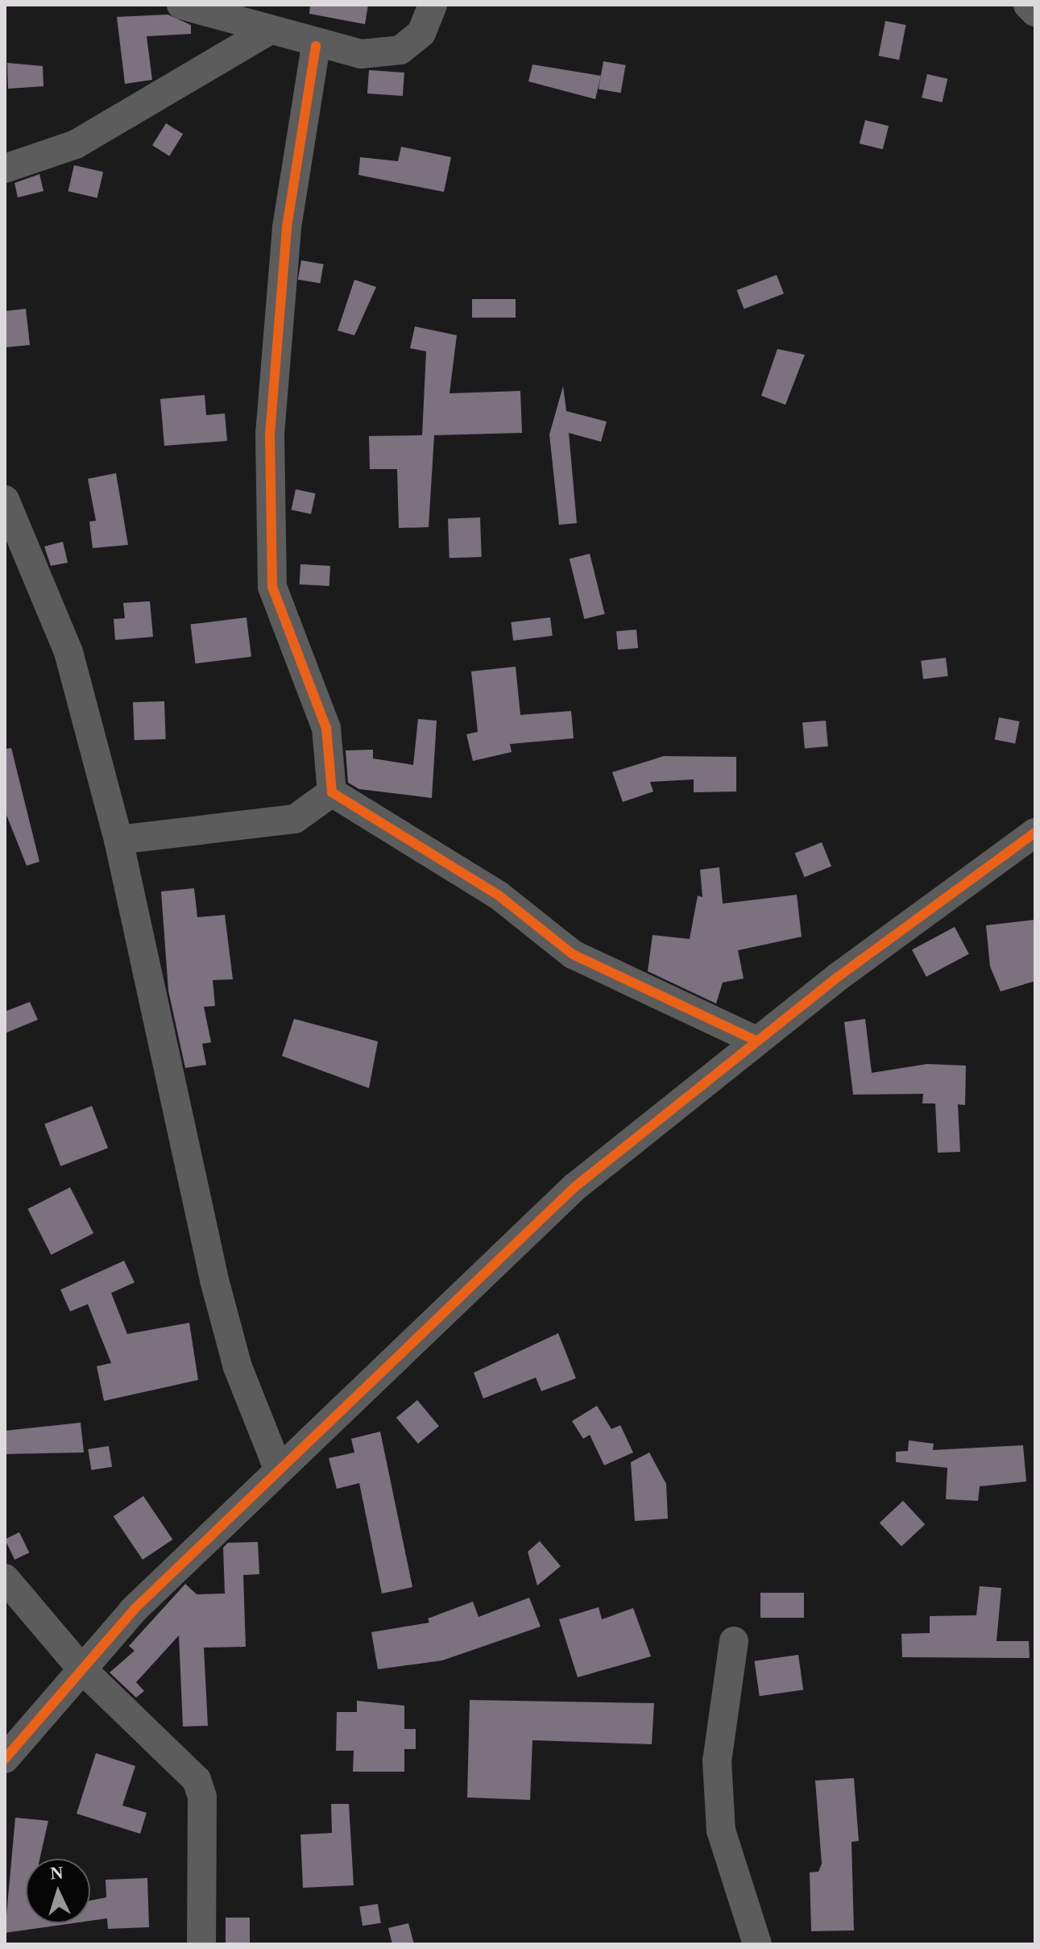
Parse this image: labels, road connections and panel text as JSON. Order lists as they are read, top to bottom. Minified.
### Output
{"north":"top"}
